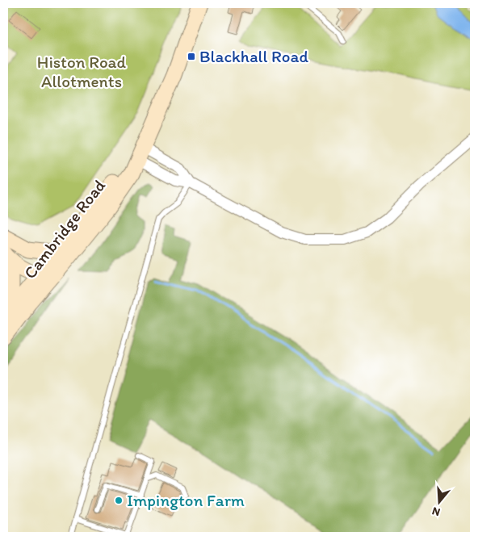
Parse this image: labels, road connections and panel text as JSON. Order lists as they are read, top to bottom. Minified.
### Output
{"streets":{"main road":["Cambridge Road"]},"parks":["Histon Road Allotments"],"places":{"transit":["Blackhall Road"],"other":["Impington Farm"]},"north":"bottom"}
